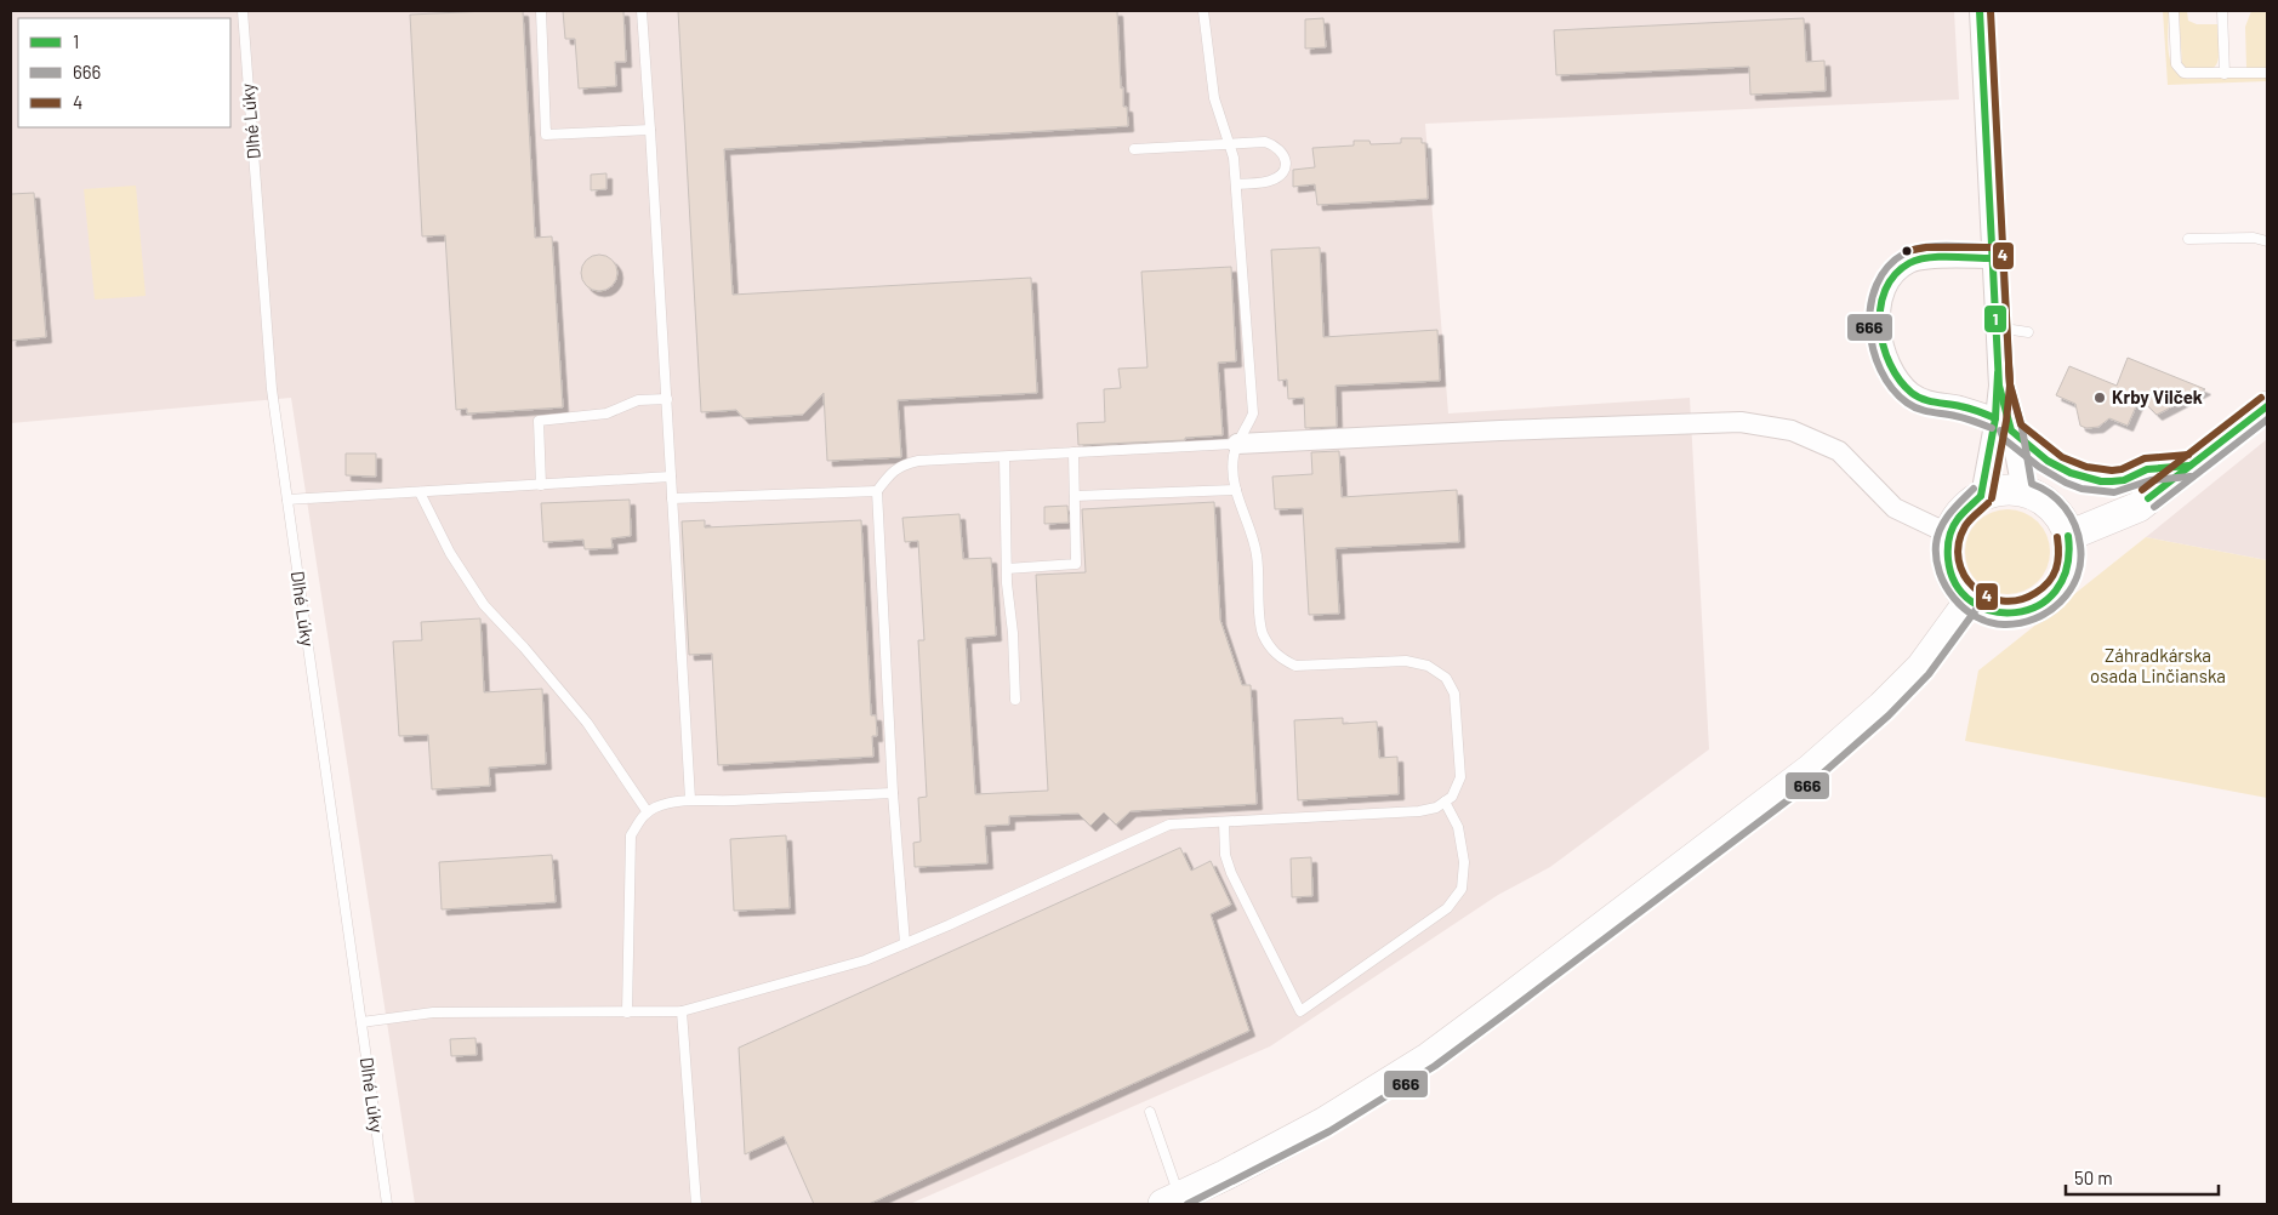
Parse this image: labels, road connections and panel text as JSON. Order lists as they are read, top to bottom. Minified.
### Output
{"streets":{"lane":["Dlhé Lúky"]},"parks":["Záhradkárska osada Linčianska"],"places":["Krby Vilček"],"lines":["transit line 1","transit line 4","transit line 666"],"legend":["1","666","4"],"scale_bar":"50 m"}
